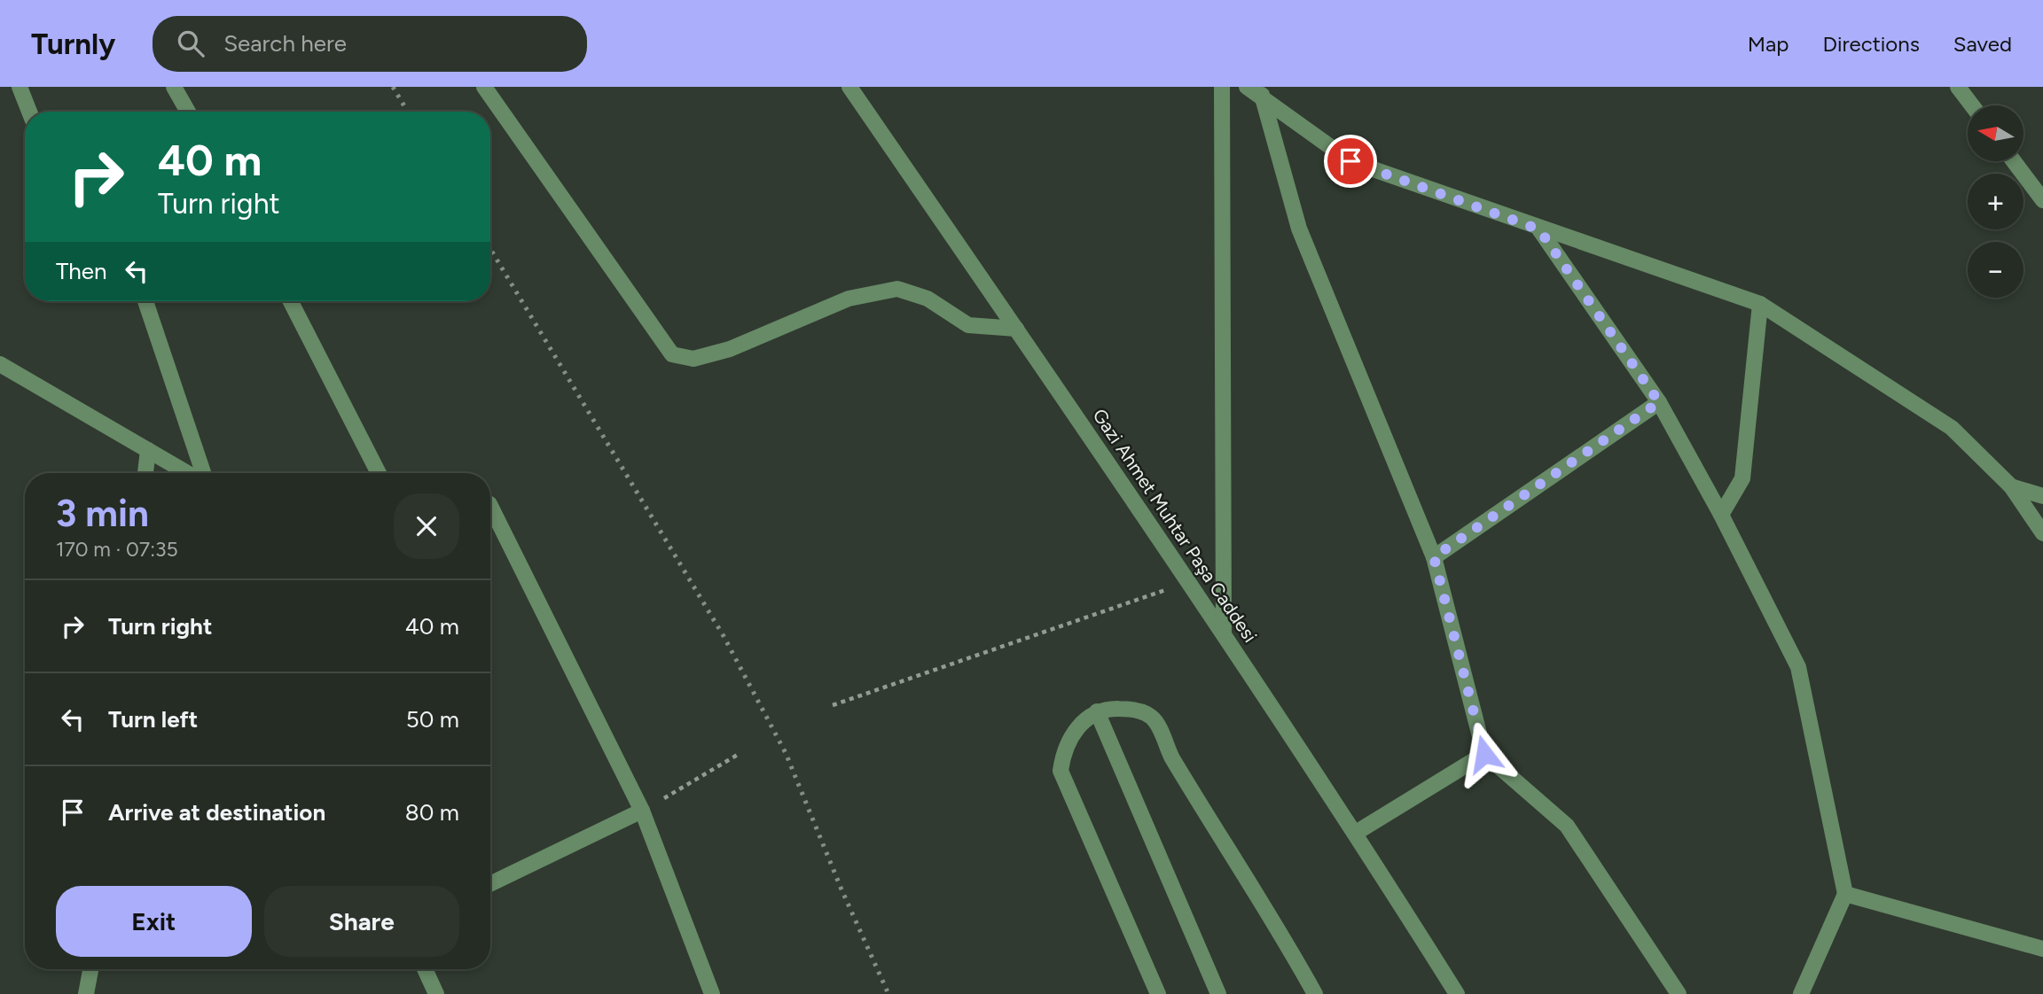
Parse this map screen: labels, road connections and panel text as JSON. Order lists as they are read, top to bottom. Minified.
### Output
{"streets":{"street":["Gazi Ahmet Muhtar Paşa Caddesi"]},"north":"left","page":{"header":"Turnly","search":"Search here","nav":["Map","Directions","Saved"],"map_buttons":["+","−"],"turn":["40 m","Turn right"],"then":"Then","heading":["3 min","170 m · 07:35"],"list":[{"name":"Turn right","value":"40 m"},{"name":"Turn left","value":"50 m"},{"name":"Arrive at destination","value":"80 m"}],"buttons":["Exit","Share"]}}
